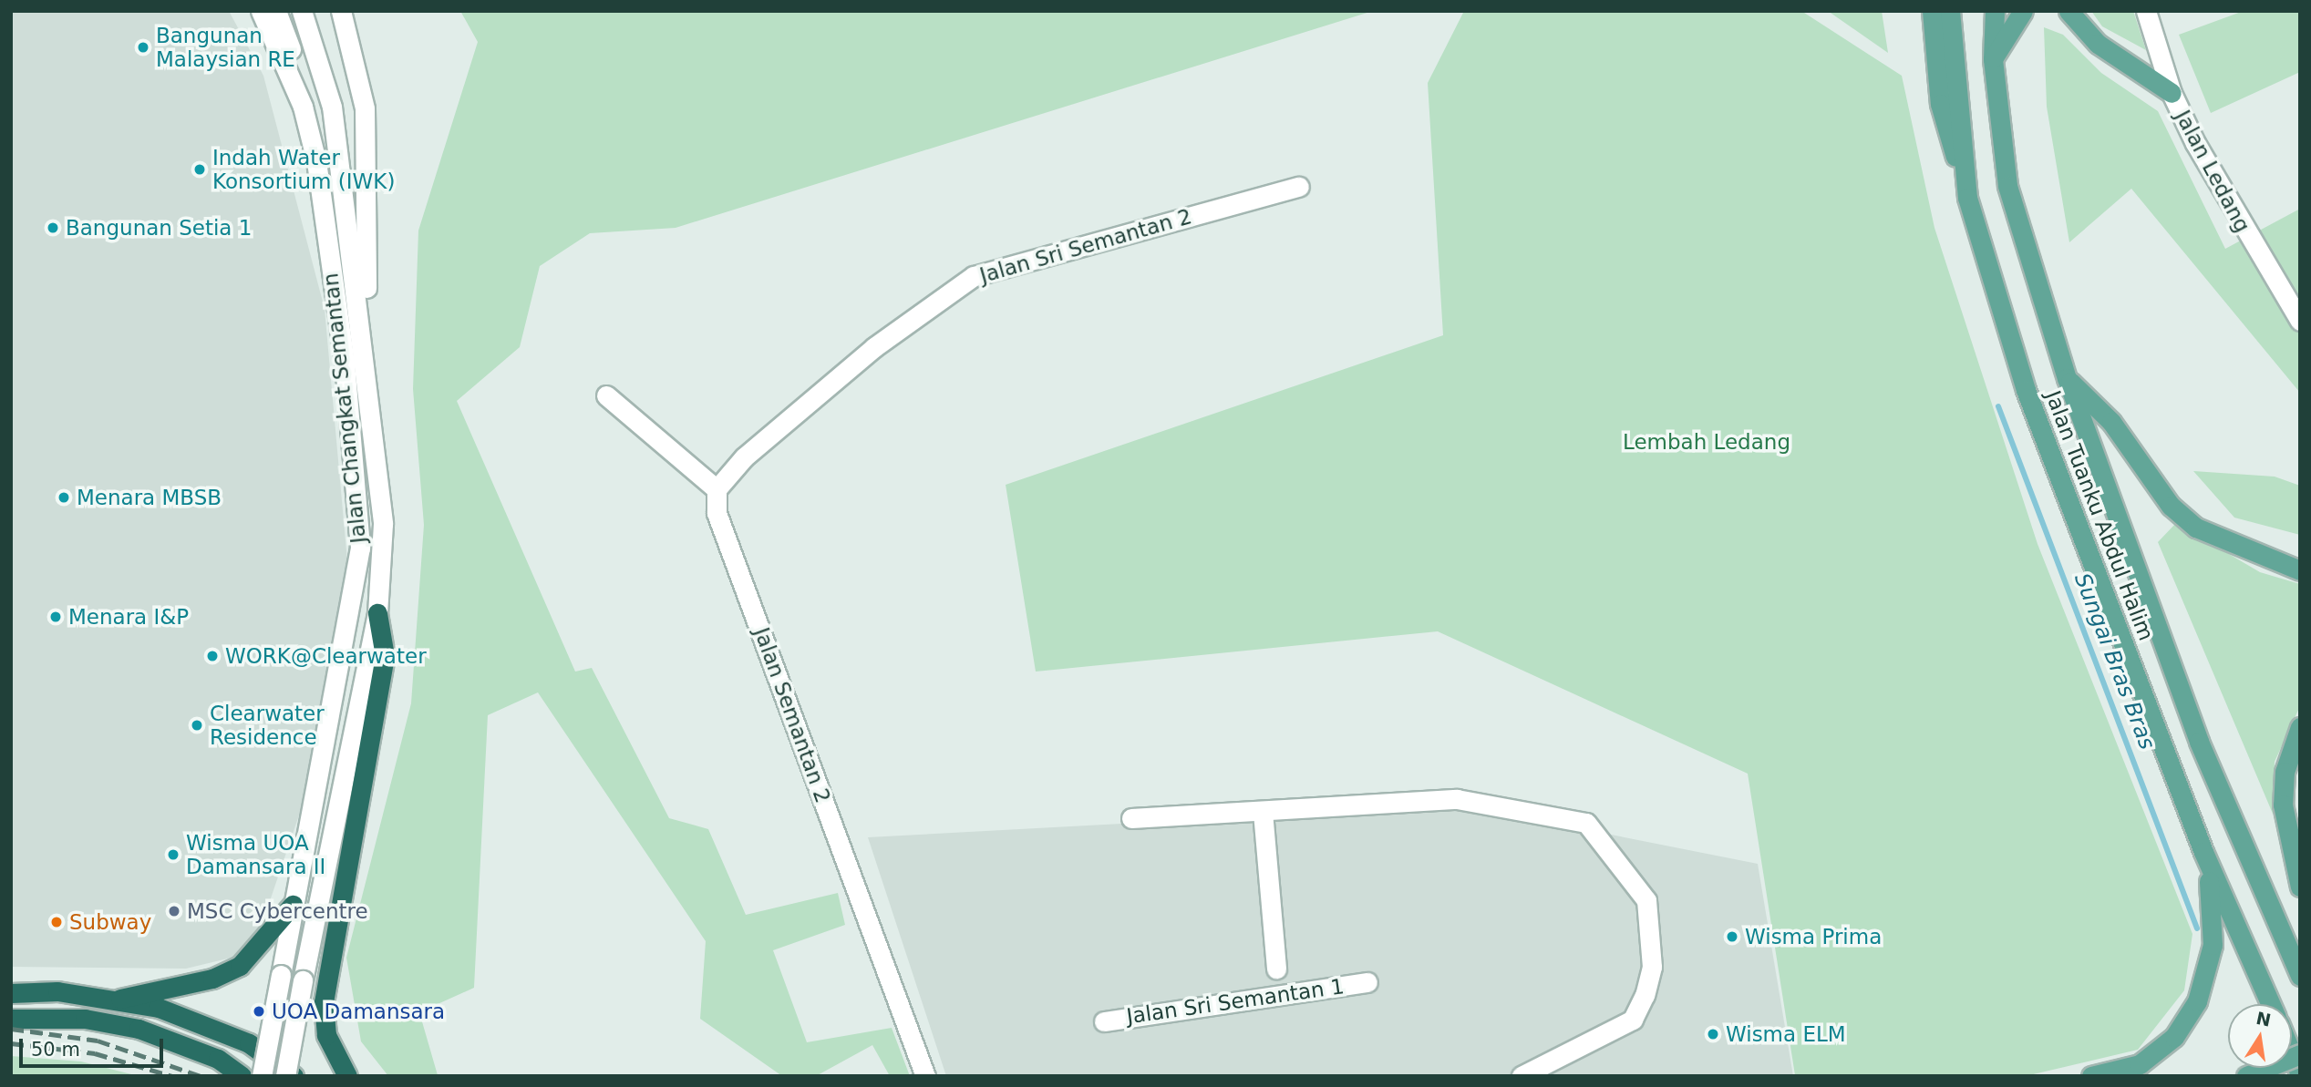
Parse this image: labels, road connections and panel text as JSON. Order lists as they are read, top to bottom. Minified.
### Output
{"streets":{"main road":["Jalan Tuanku Abdul Halim"],"street":["Jalan Ledang","Jalan Sri Semantan 2","Jalan Changkat Semantan","Jalan Semantan 2","Jalan Sri Semantan 1"]},"crossings":[["Jalan Sri Semantan 2","Jalan Semantan 2"]],"water":["Sungai Bras Bras"],"parks":["Lembah Ledang"],"places":["Bangunan Malaysian RE","Indah Water Konsortium (IWK)","Bangunan Setia 1","Menara MBSB","Menara I&P","WORK@Clearwater","Clearwater Residence","Wisma UOA Damansara II","MSC Cybercentre","Subway","Wisma Prima","UOA Damansara","Wisma ELM"],"scale_bar":"50 m","north":"top"}
